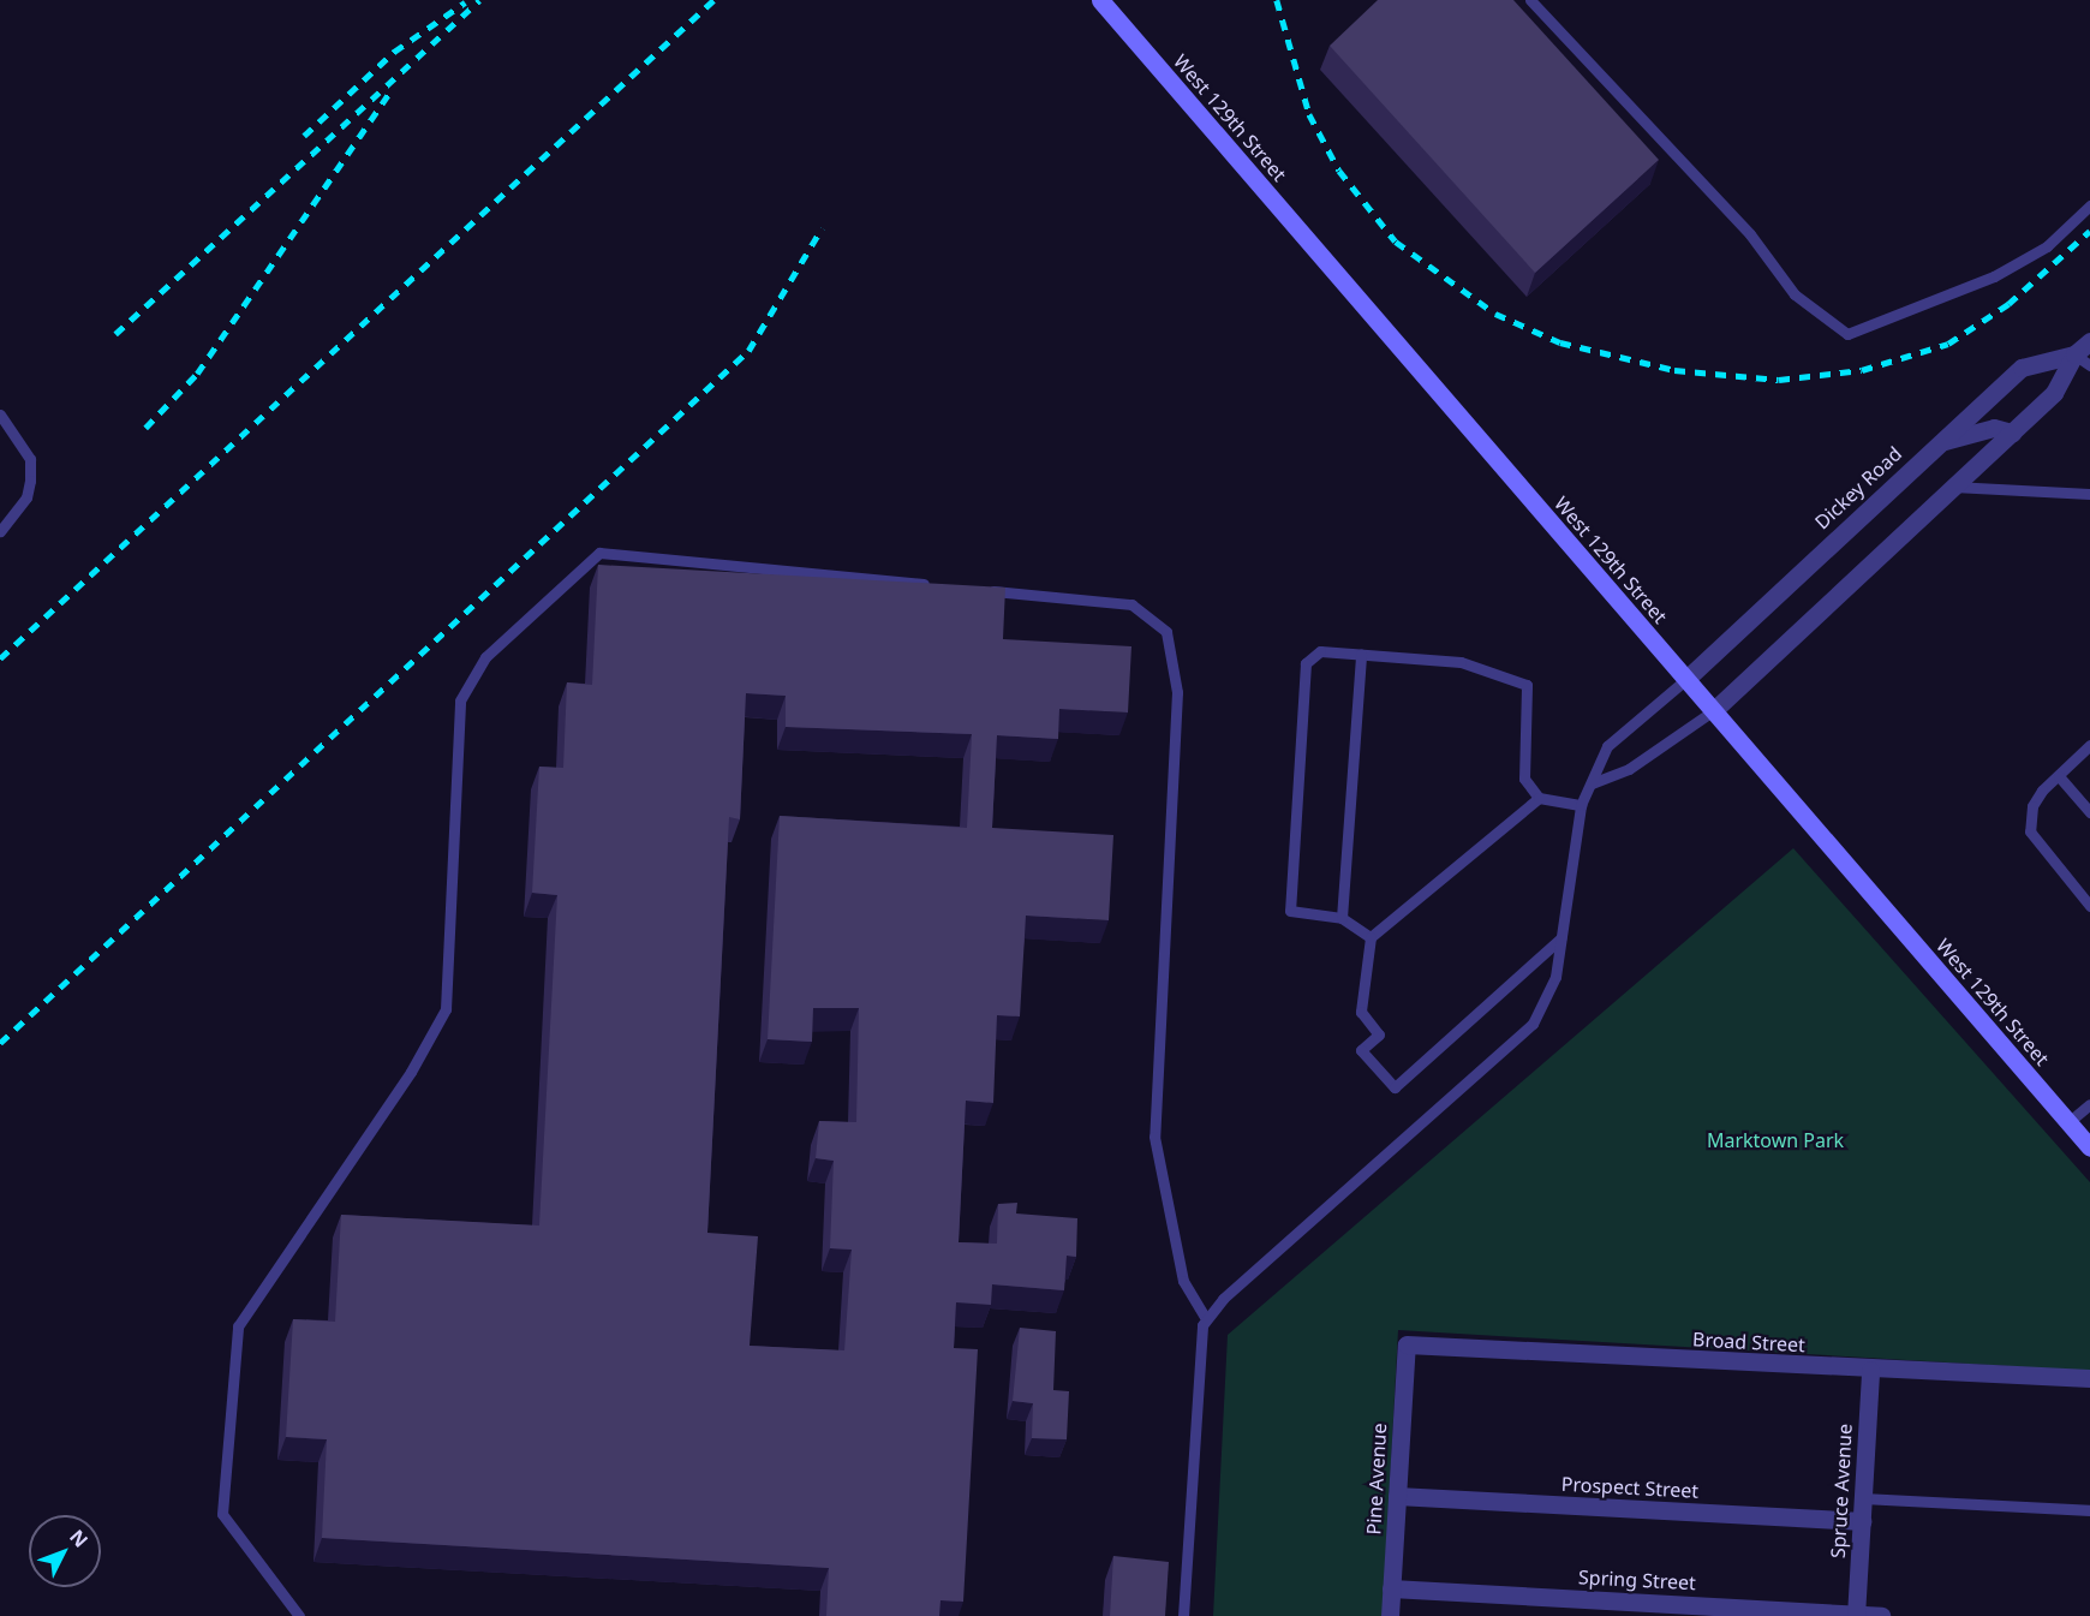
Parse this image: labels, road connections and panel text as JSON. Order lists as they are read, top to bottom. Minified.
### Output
{"streets":{"main road":["West 129th Street"],"street":["Dickey Road","Broad Street","Pine Avenue","Prospect Street","Spruce Avenue","Spring Street"]},"crossings":[["West 129th Street","Dickey Road"],["Broad Street","Pine Avenue"],["Broad Street","Spruce Avenue"],["Pine Avenue","Prospect Street"],["Pine Avenue","Spring Street"],["Prospect Street","Spruce Avenue"],["Spruce Avenue","Spring Street"]],"parks":["Marktown Park"],"north":"top right"}
